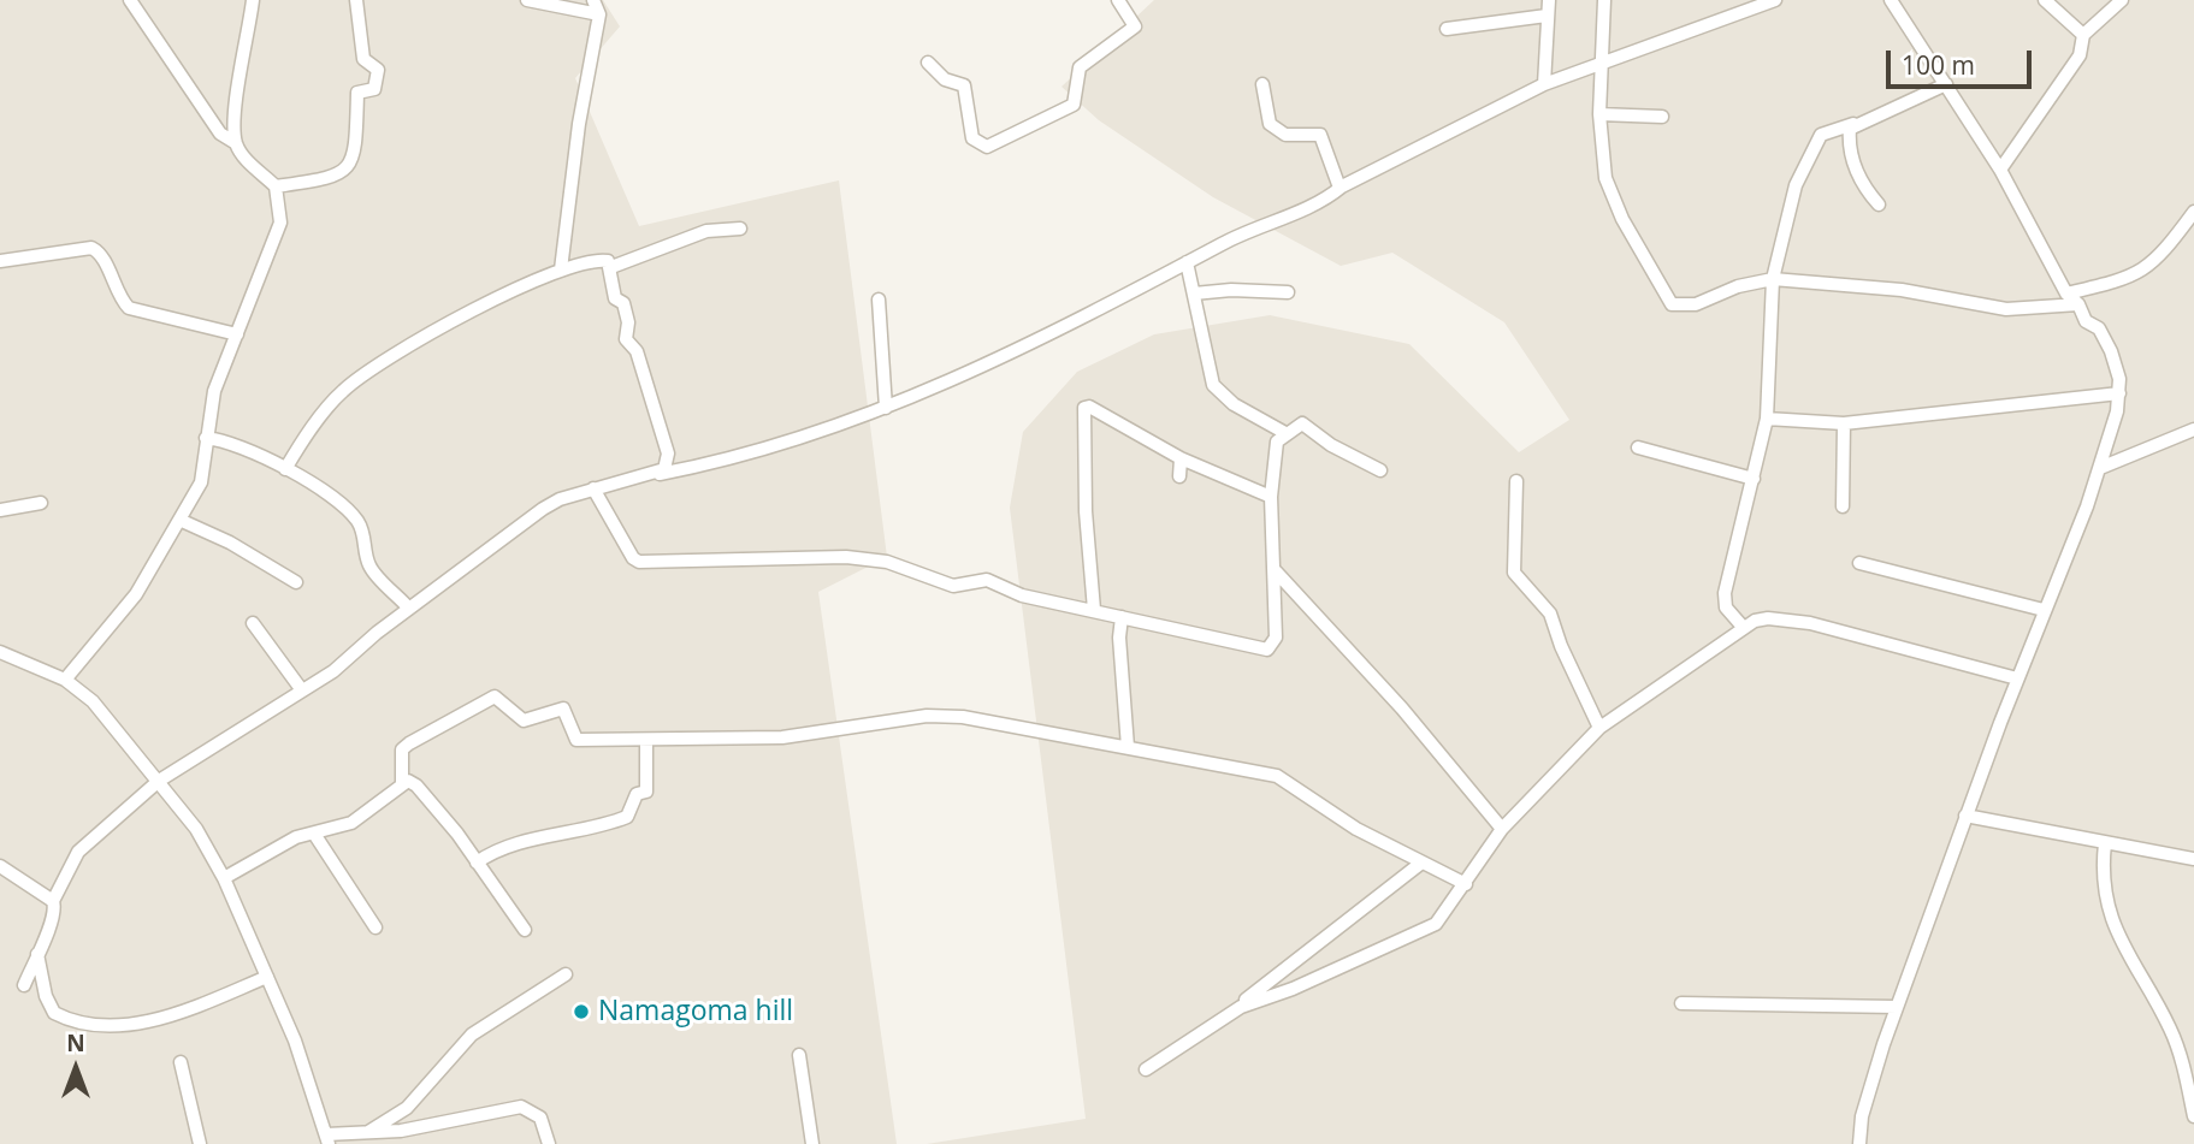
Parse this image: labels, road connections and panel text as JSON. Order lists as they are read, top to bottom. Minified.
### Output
{"places":["Namagoma hill"],"scale_bar":"100 m","north":"top"}
